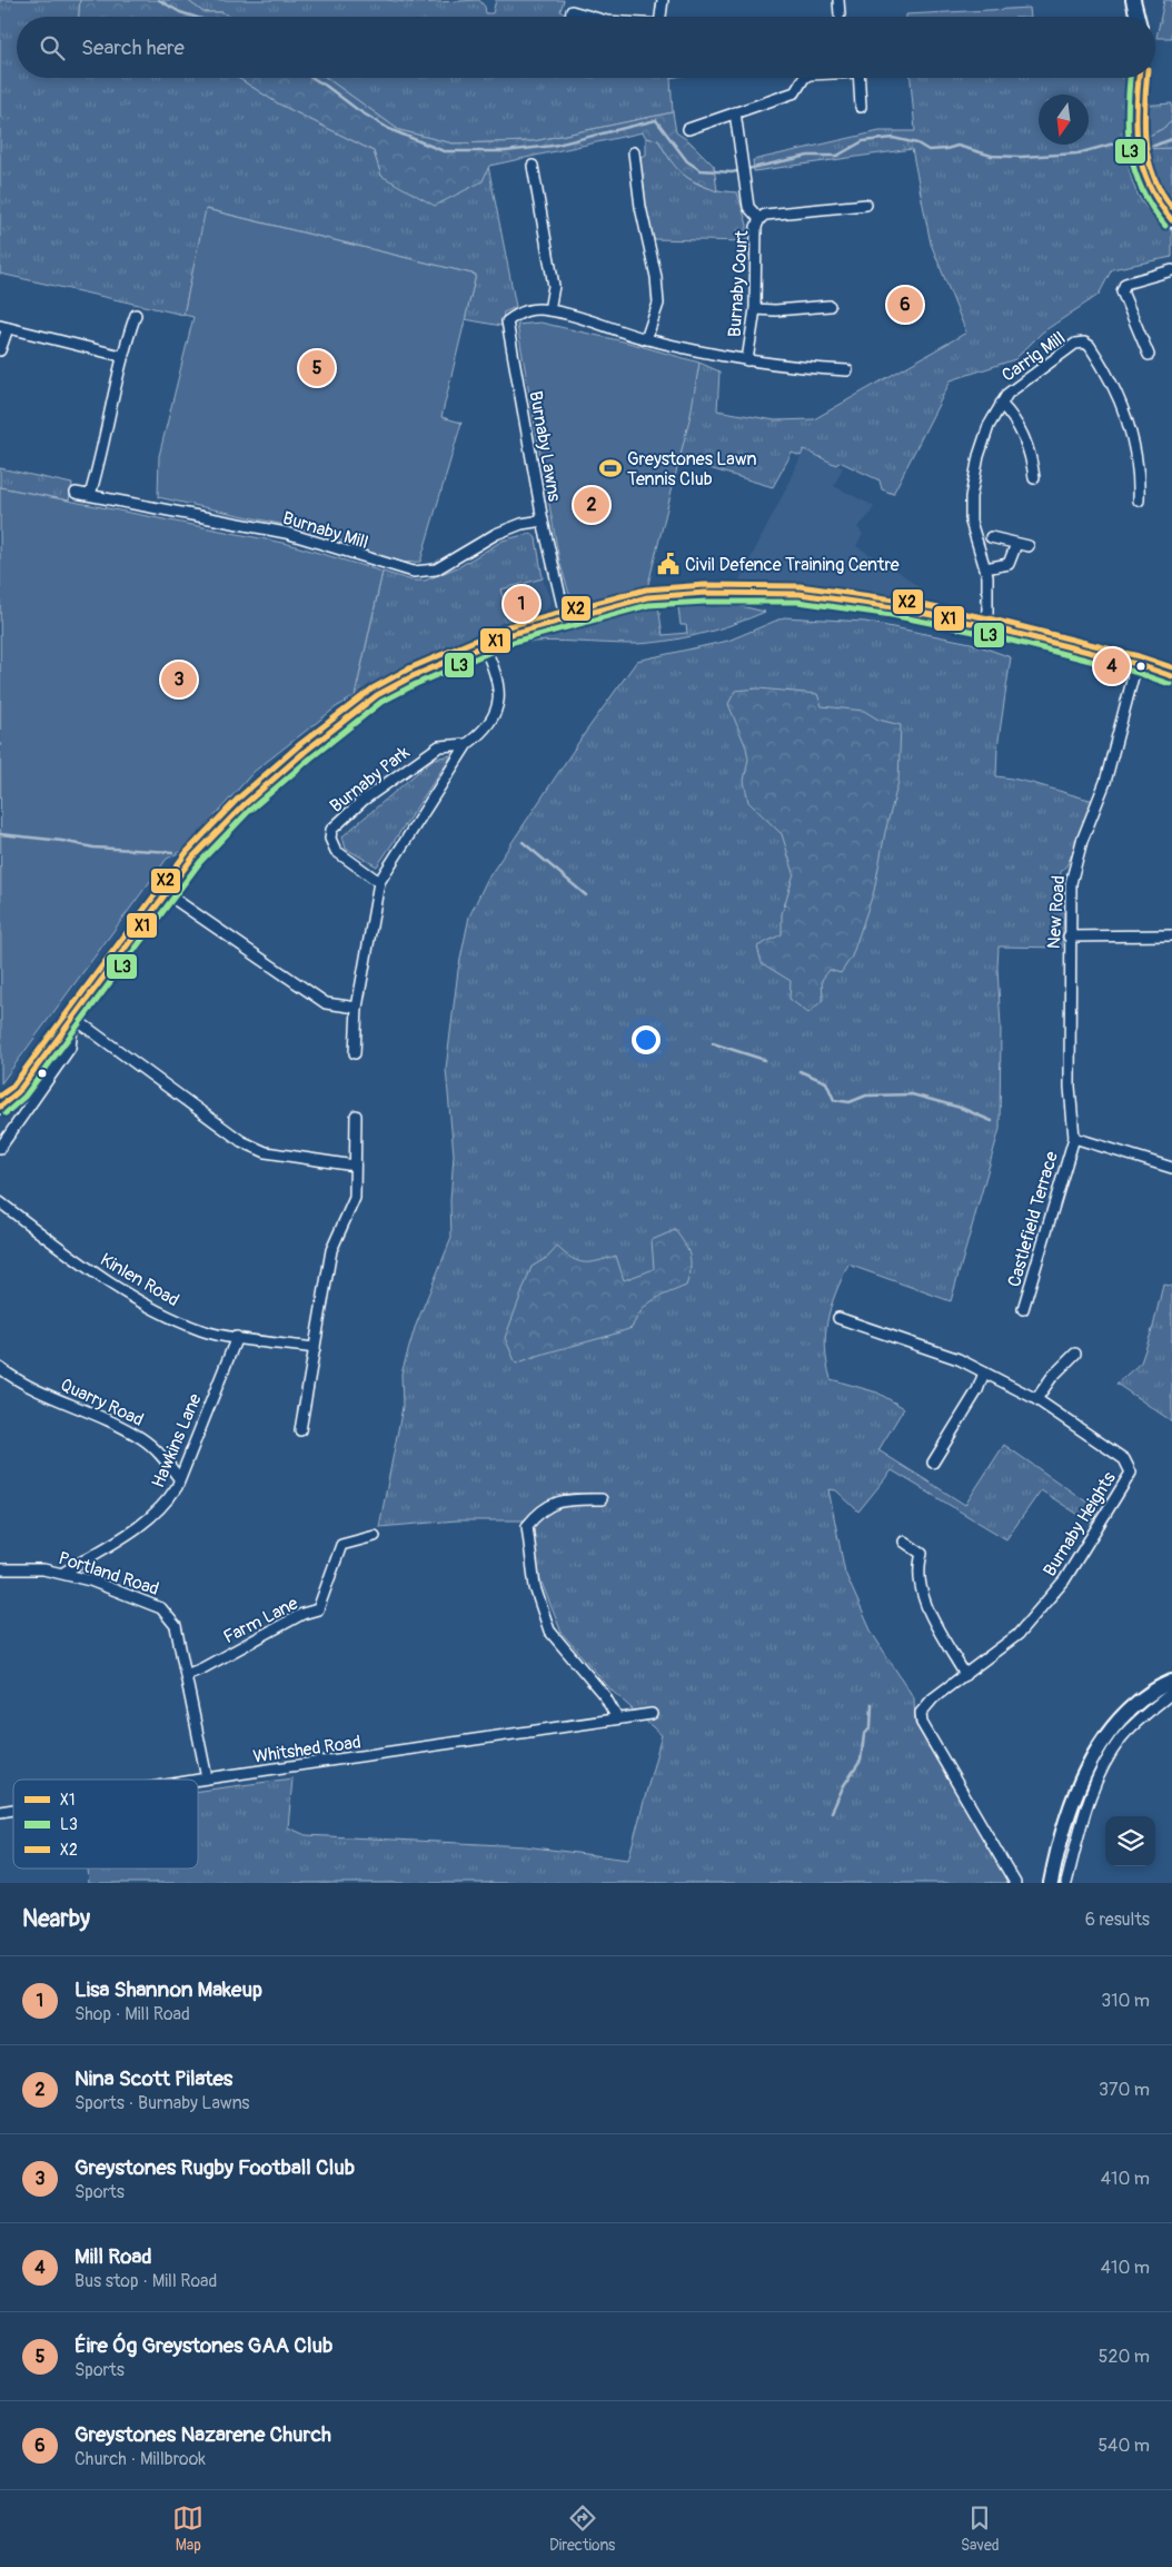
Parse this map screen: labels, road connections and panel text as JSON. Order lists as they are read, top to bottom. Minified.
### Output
{"streets":{"street":["Burnaby Court","Carrig Mill","Burnaby Lawns","Burnaby Mill","Burnaby Park","New Road","Castlefield Terrace","Kinlen Road","Quarry Road","Hawkins Lane","Burnaby Heights","Portland Road","Farm Lane","Whitshed Road"]},"crossings":[["Burnaby Court","Burnaby Lawns"],["Burnaby Lawns","Burnaby Mill"],["New Road","Castlefield Terrace"],["Kinlen Road","Hawkins Lane"],["Quarry Road","Hawkins Lane"],["Hawkins Lane","Portland Road"],["Portland Road","Farm Lane"],["Portland Road","Whitshed Road"]],"places":{"sports":["Greystones Lawn Tennis Club"],"public building":["Civil Defence Training Centre"]},"lines":["transit line X1","transit line L3","transit line X2"],"legend":["X1","L3","X2"],"north":"bottom","page":{"search":"Search here","pins":["6","5","2","1","4","3"],"heading":["Nearby","6 results"],"list":[{"mark":"1","name":"Lisa Shannon Makeup","note":"Shop · Mill Road","value":"310 m"},{"mark":"2","name":"Nina Scott Pilates","note":"Sports · Burnaby Lawns","value":"370 m"},{"mark":"3","name":"Greystones Rugby Football Club","note":"Sports","value":"410 m"},{"mark":"4","name":"Mill Road","note":"Bus stop · Mill Road","value":"410 m"},{"mark":"5","name":"Éire Óg Greystones GAA Club","note":"Sports","value":"520 m"},{"mark":"6","name":"Greystones Nazarene Church","note":"Church · Millbrook","value":"540 m"}],"nav":["Map","Directions","Saved"]}}
